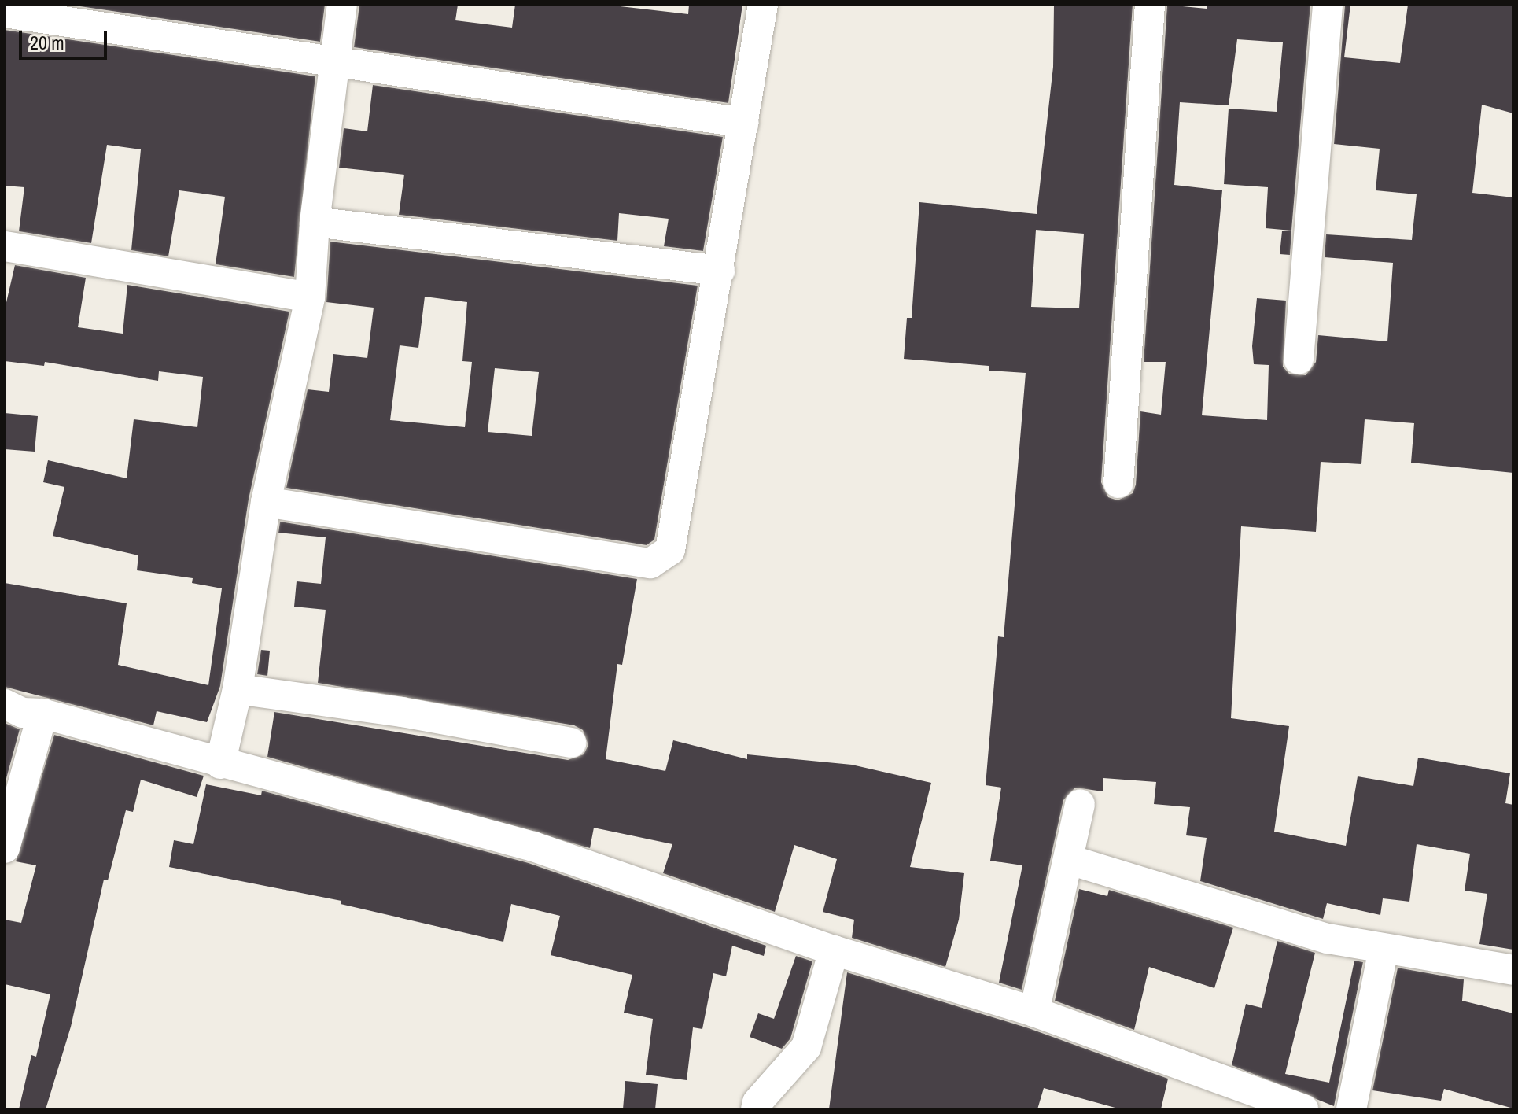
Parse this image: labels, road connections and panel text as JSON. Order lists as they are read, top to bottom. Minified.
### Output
{"scale_bar":"20 m"}
